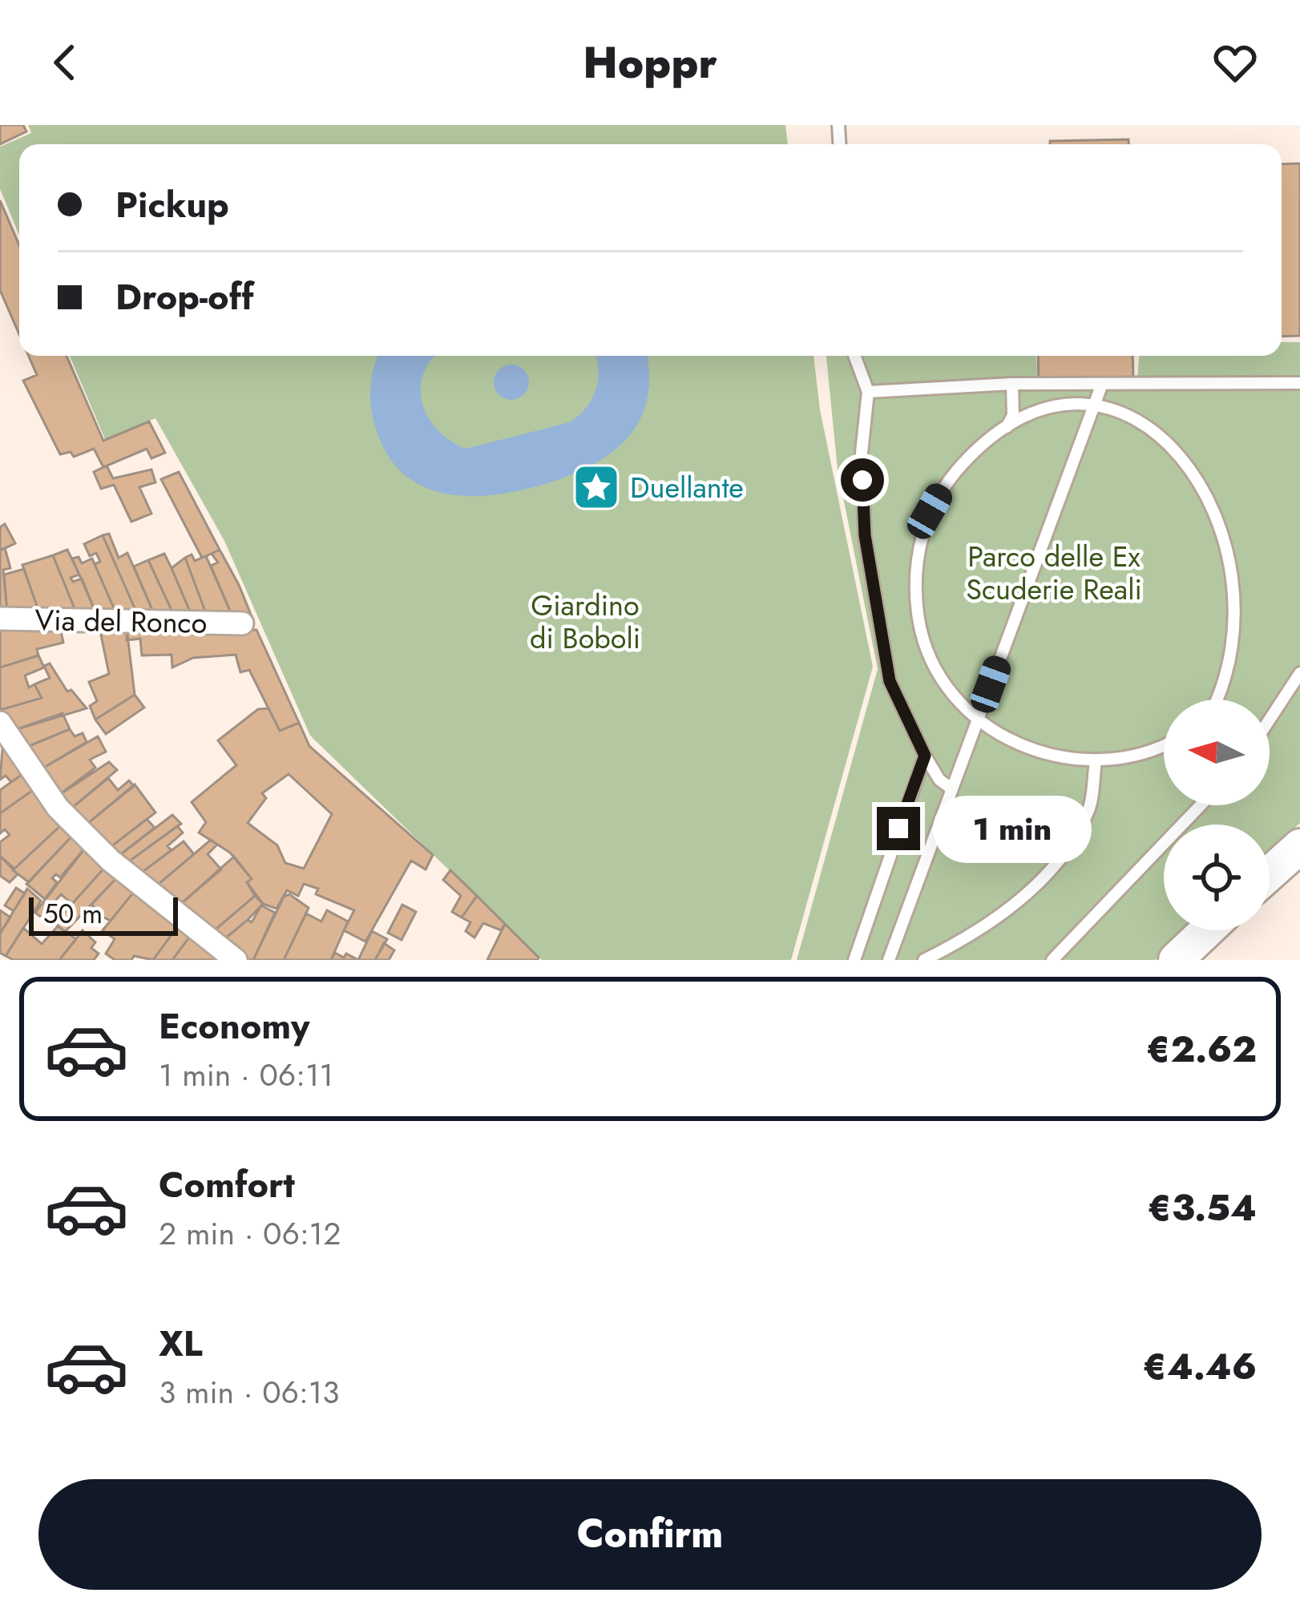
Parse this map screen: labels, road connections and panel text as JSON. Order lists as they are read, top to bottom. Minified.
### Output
{"streets":{"street":["Via del Ronco"]},"parks":["Parco delle Ex Scuderie Reali","Giardino di Boboli"],"places":{"place":["Duellante"]},"scale_bar":"50 m","north":"left","page":{"header":"Hoppr","banner":["Pickup","Drop-off"],"bubble":"1 min","scale":"50 m","list":[{"name":"Economy","note":"1 min · 06:11","value":"€2.62"},{"name":"Comfort","note":"2 min · 06:12","value":"€3.54"},{"name":"XL","note":"3 min · 06:13","value":"€4.46"}],"buttons":"Confirm"}}
